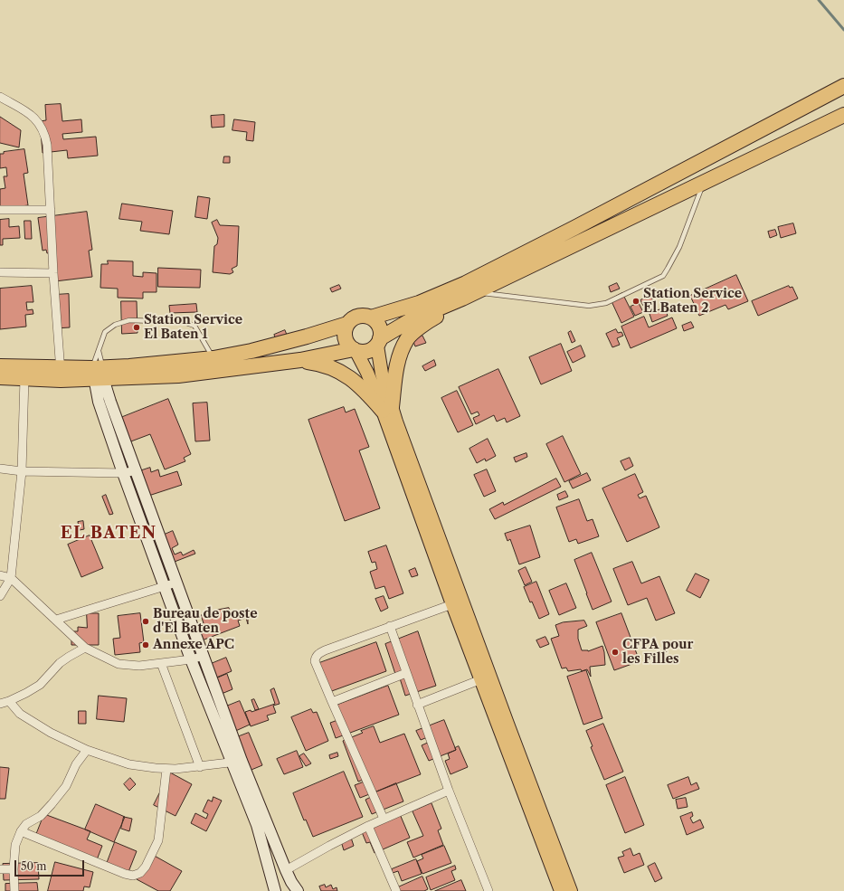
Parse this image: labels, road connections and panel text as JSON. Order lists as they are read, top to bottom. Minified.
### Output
{"districts":["EL BATEN"],"places":["Station Service El Baten 2","Station Service El Baten 1","Bureau de poste d'El Baten","Annexe APC","CFPA pour les Filles"],"scale_bar":"50 m"}
